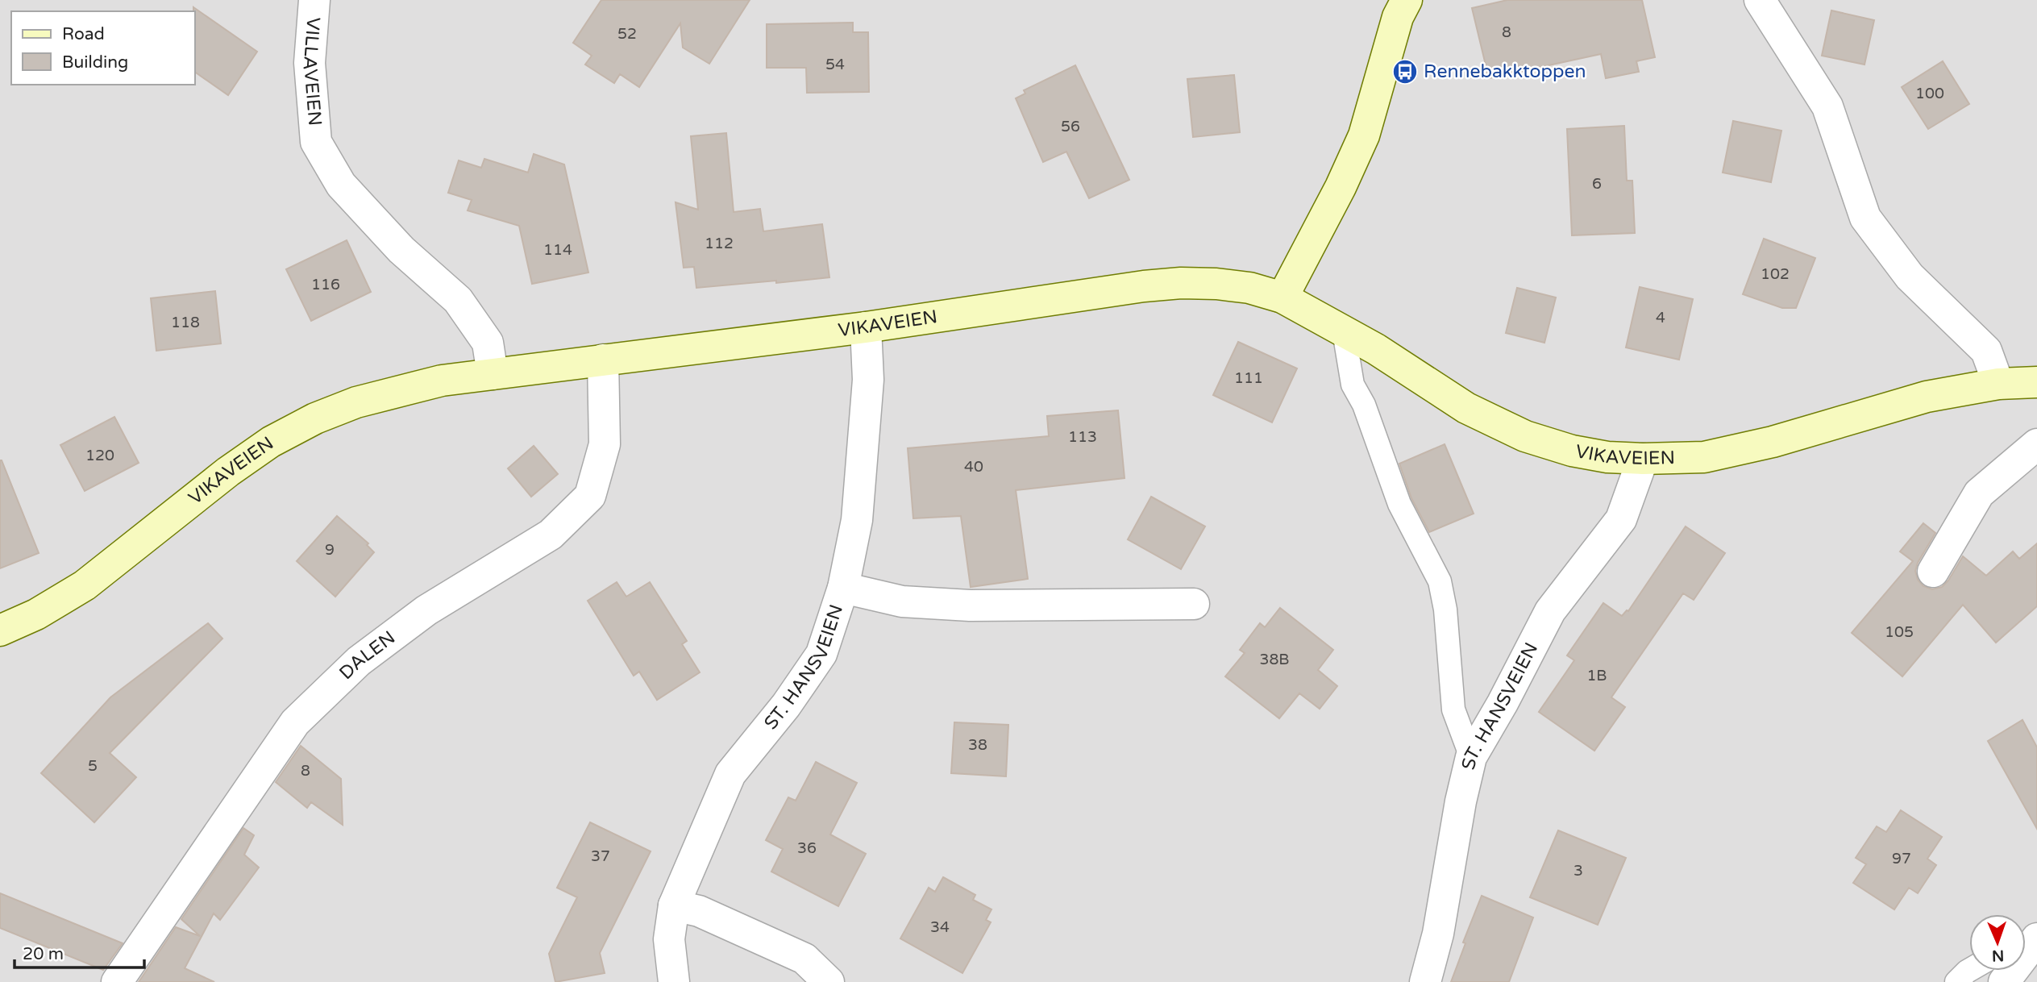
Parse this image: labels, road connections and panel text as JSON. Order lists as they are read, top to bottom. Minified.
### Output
{"streets":{"main road":["VIKAVEIEN"],"street":["VILLAVEIEN","DALEN","ST. HANSVEIEN"]},"crossings":[["VILLAVEIEN","VIKAVEIEN"],["VIKAVEIEN","DALEN"],["VIKAVEIEN","ST. HANSVEIEN"]],"places":{"bus stop":["Rennebakktoppen"]},"house_numbers":["8","52","54","100","56","6","112","114","102","116","4","118","111","113","120","40","9","105","38B","1B","38","5","8","36","37","97","3","34"],"legend":["Road","Building"],"scale_bar":"20 m","north":"bottom"}
